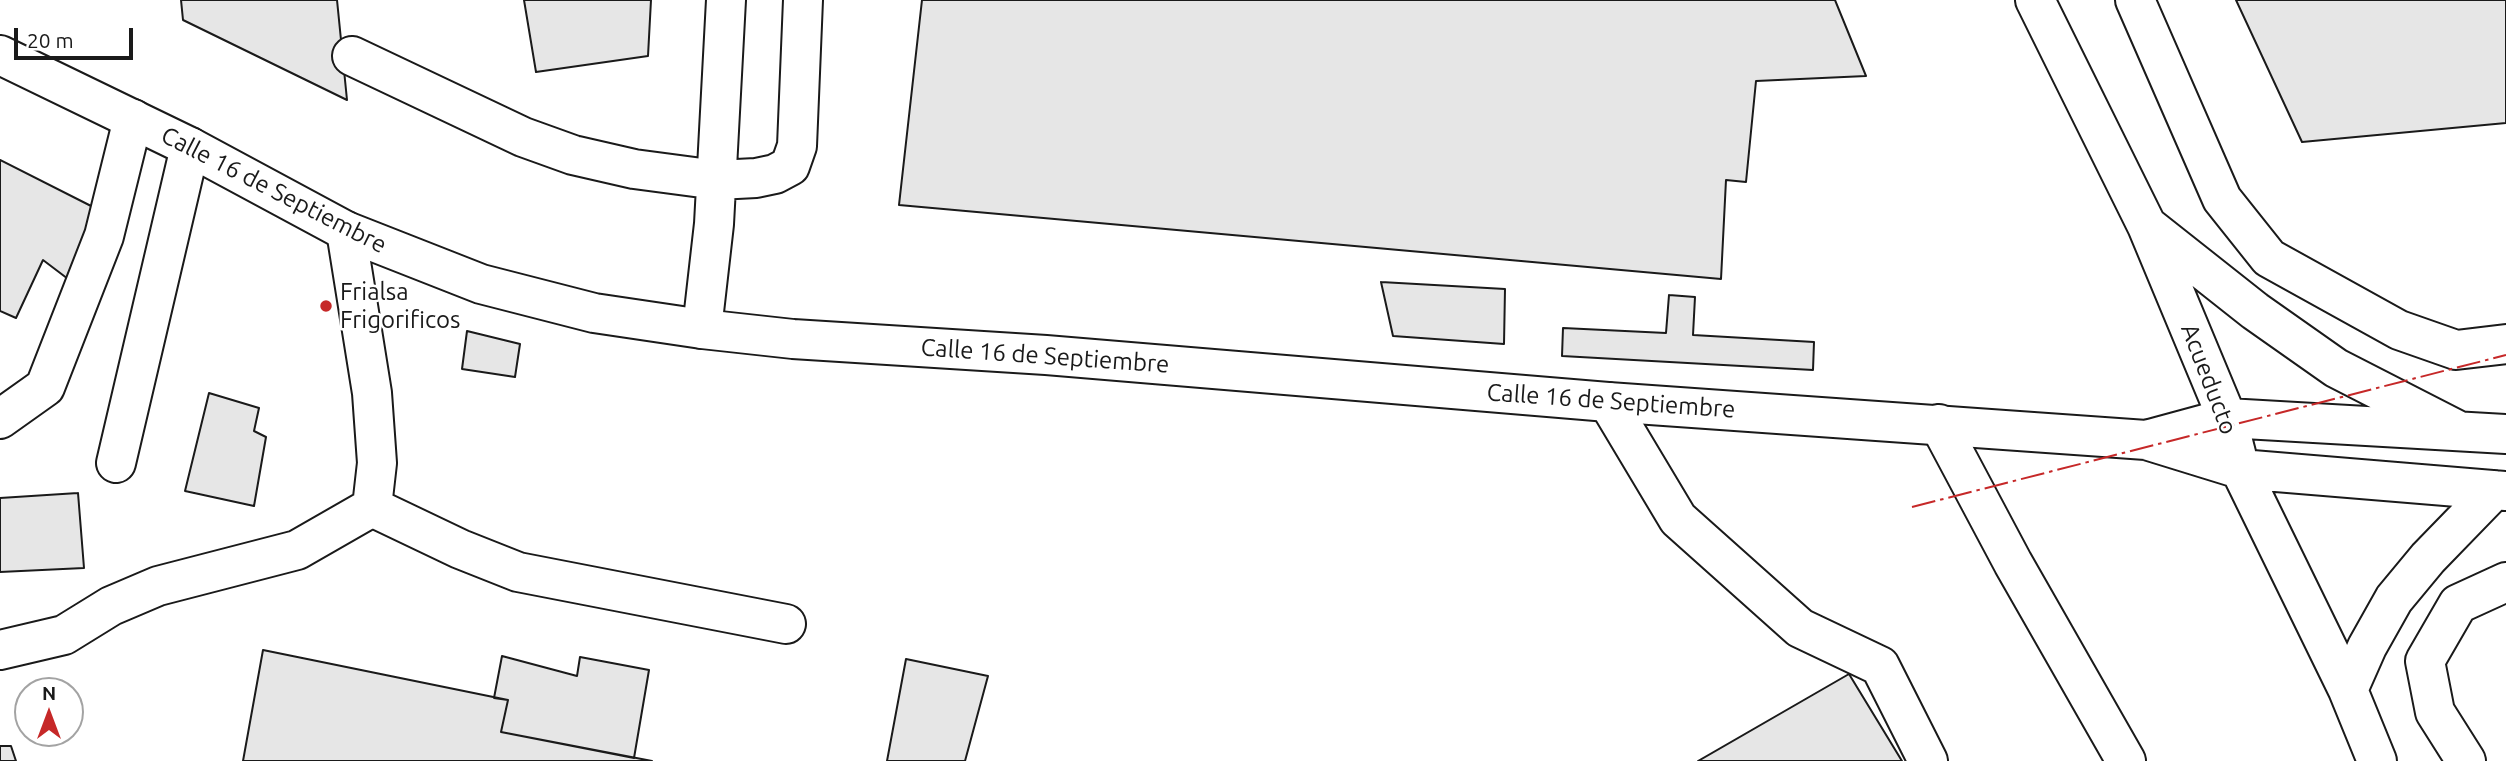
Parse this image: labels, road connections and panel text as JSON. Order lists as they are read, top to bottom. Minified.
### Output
{"streets":{"main road":["Calle 16 de Septiembre","Acueducto"]},"crossings":[["Calle 16 de Septiembre","Acueducto"]],"places":["Frialsa Frigorificos"],"scale_bar":"20 m","north":"top"}
